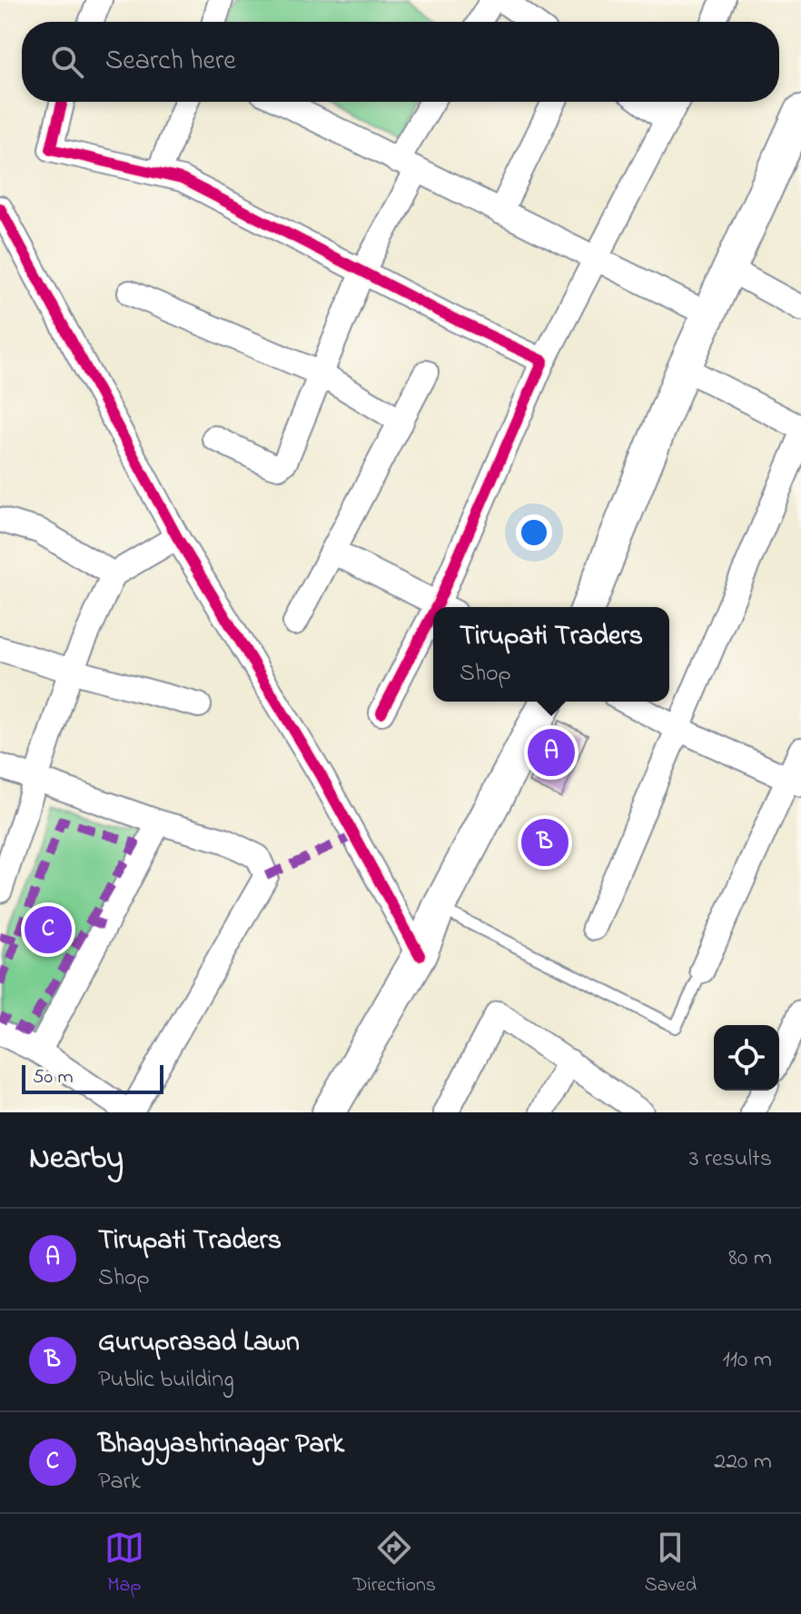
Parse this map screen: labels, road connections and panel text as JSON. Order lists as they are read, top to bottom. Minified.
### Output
{"scale_bar":"50 m","page":{"search":"Search here","popup":["Tirupati Traders","Shop"],"pins":["A","B","C"],"scale":"50 m","heading":["Nearby","3 results"],"list":[{"mark":"A","name":"Tirupati Traders","note":"Shop","value":"80 m"},{"mark":"B","name":"Guruprasad Lawn","note":"Public building","value":"110 m"},{"mark":"C","name":"Bhagyashrinagar Park","note":"Park","value":"220 m"}],"nav":["Map","Directions","Saved"]}}
